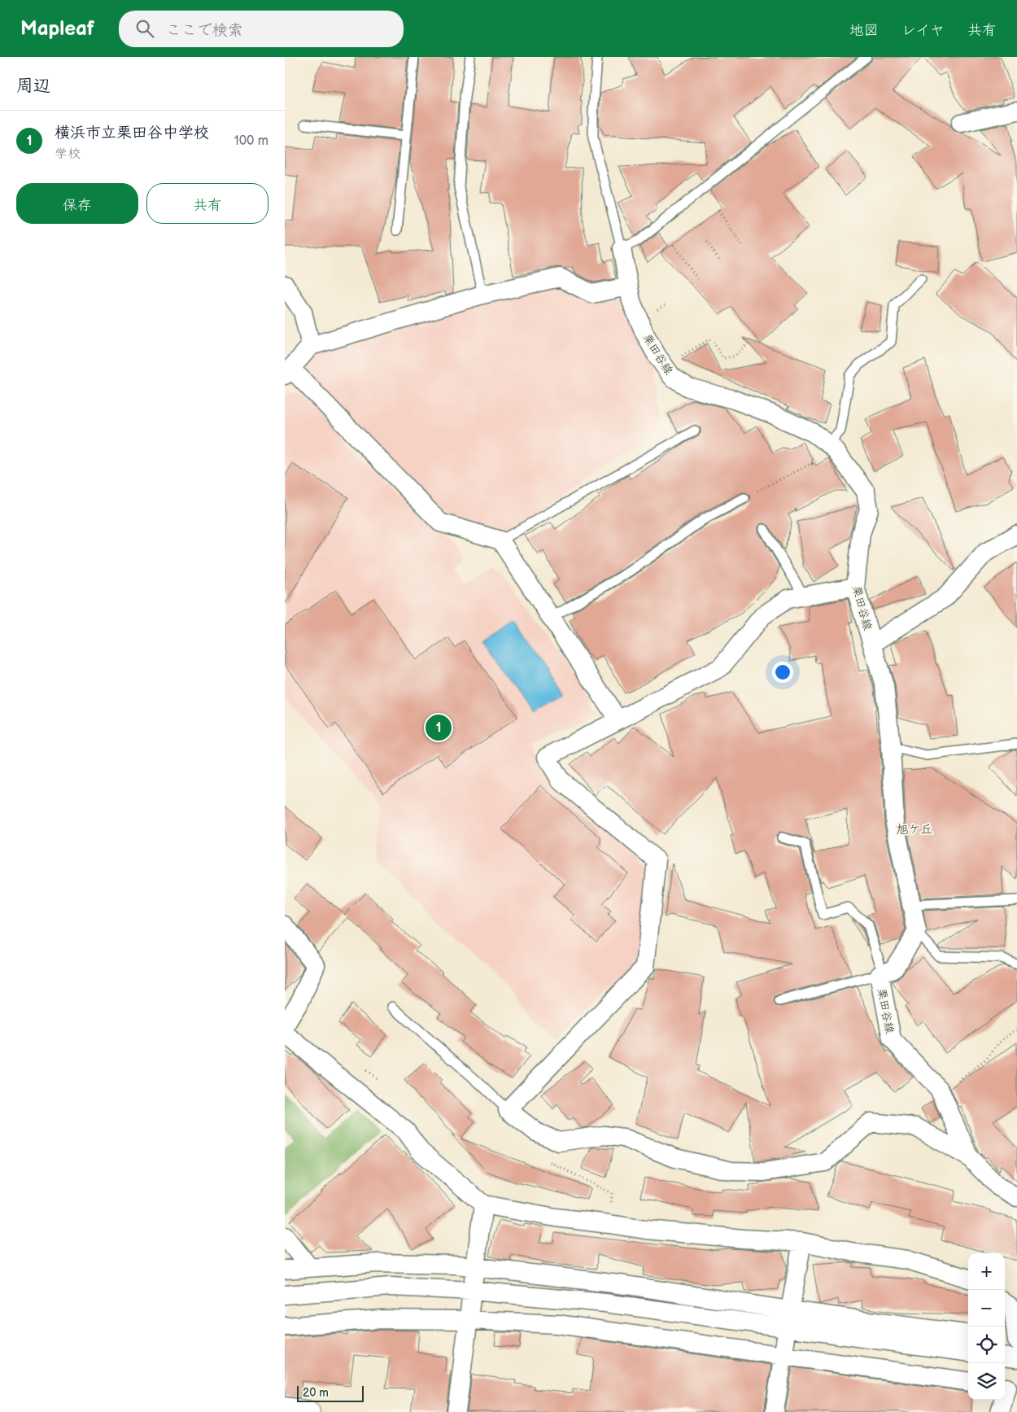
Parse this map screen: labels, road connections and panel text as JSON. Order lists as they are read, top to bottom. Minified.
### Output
{"streets":{"street":["栗田谷線"]},"districts":["旭ケ丘"],"scale_bar":"20 m","page":{"header":"Mapleaf","search":"ここで検索","nav":["地図","レイヤ","共有"],"heading":"周辺","list":[{"mark":"1","name":"横浜市立栗田谷中学校","note":"学校","value":"100 m"}],"buttons":["保存","共有"],"pins":"1","map_buttons":["+","−"],"scale":"20 m"}}
